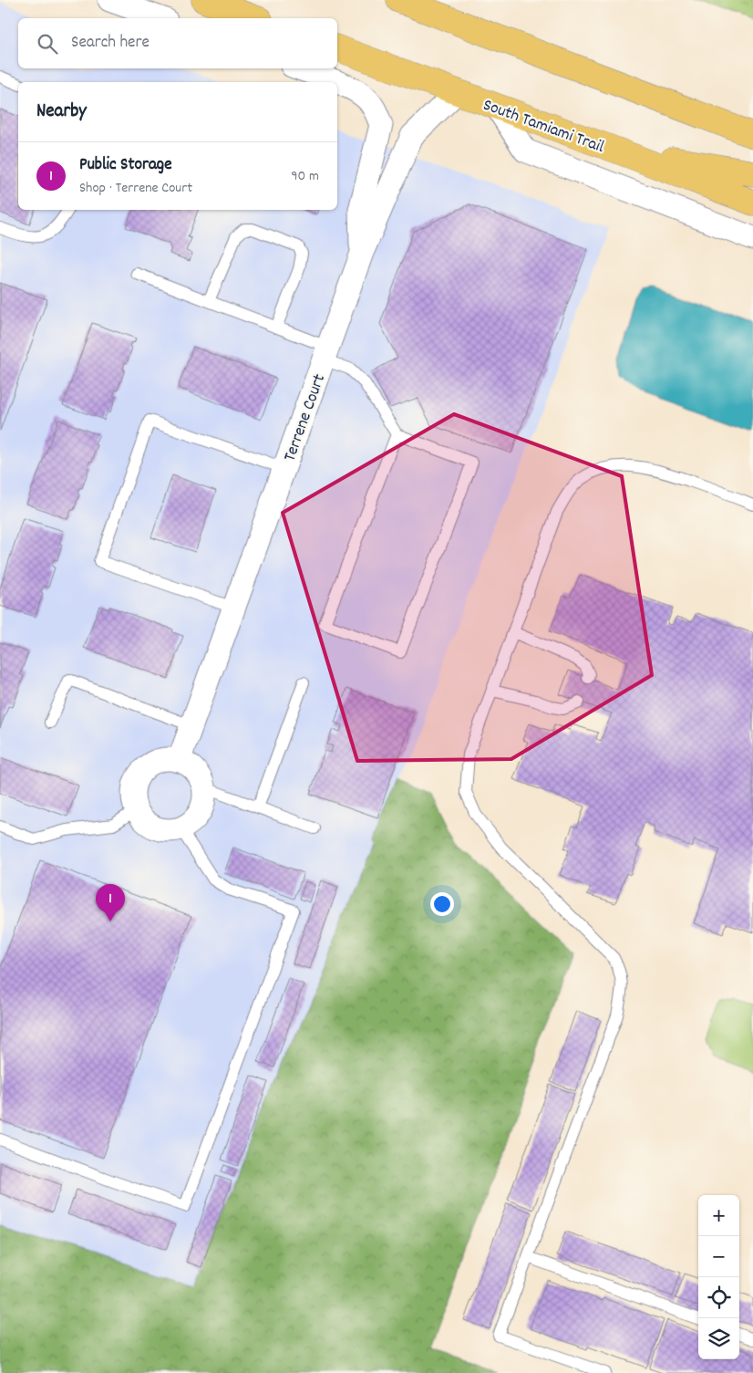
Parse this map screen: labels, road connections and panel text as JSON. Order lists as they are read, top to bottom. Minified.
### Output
{"streets":{"main road":["South Tamiami Trail"],"street":["Terrene Court"]},"crossings":[["South Tamiami Trail","Terrene Court"]],"page":{"search":"Search here","heading":"Nearby","list":[{"mark":"1","name":"Public Storage","note":"Shop · Terrene Court","value":"90 m"}],"pins":"1","map_buttons":["+","−"]}}
